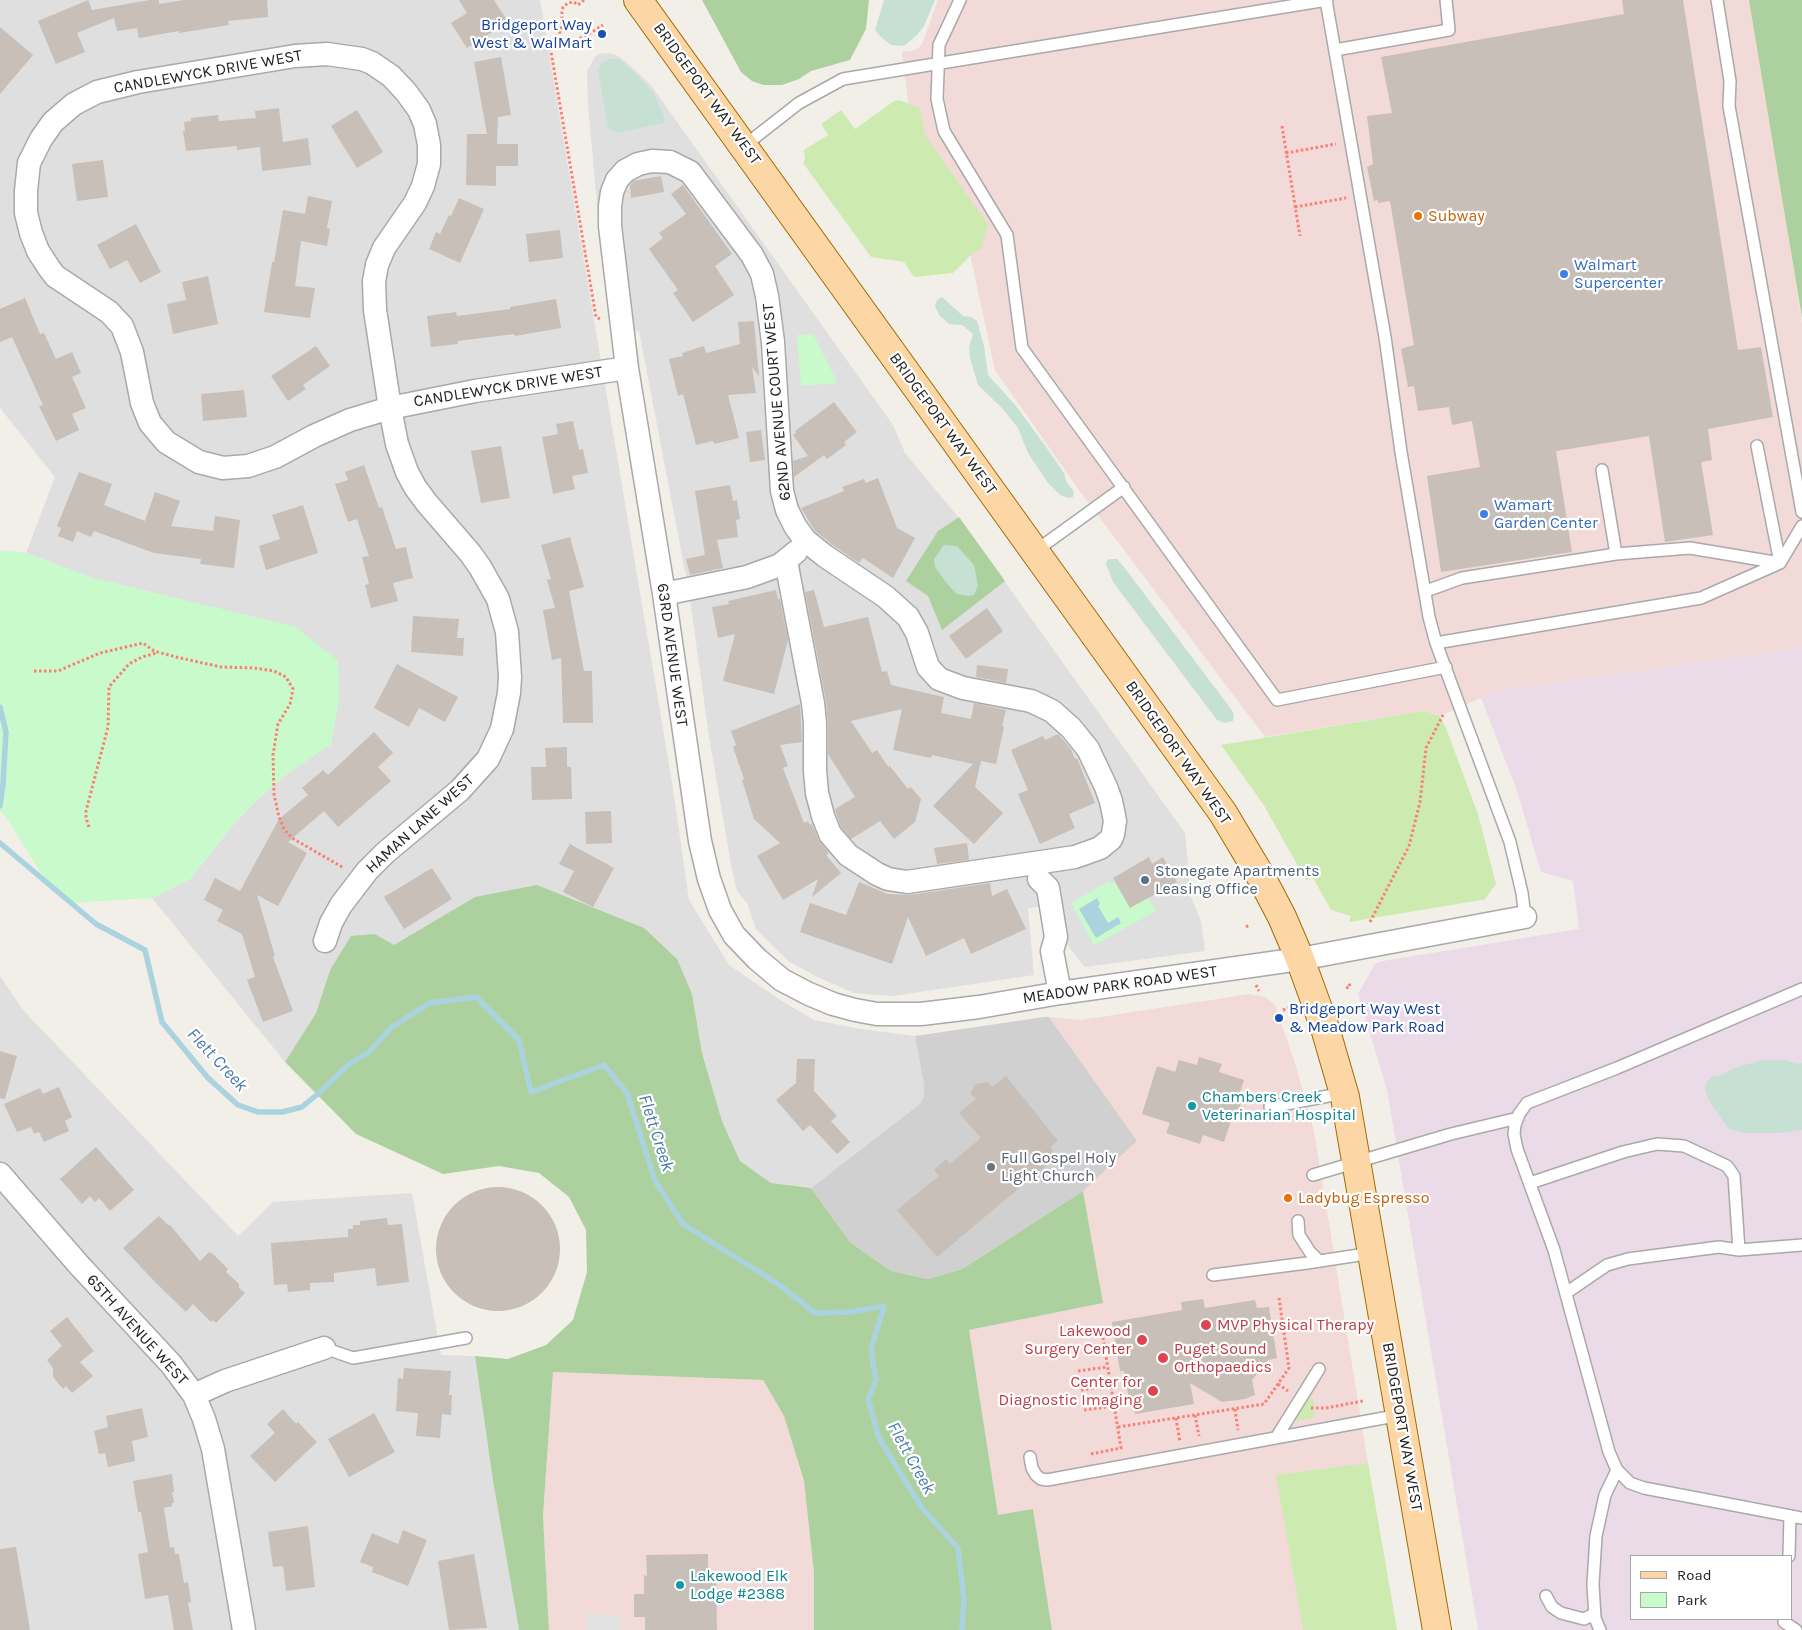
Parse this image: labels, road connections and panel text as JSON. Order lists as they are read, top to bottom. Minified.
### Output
{"streets":{"main road":["BRIDGEPORT WAY WEST"],"street":["CANDLEWYCK DRIVE WEST","62ND AVENUE COURT WEST","63RD AVENUE WEST","HAMAN LANE WEST","MEADOW PARK ROAD WEST","65TH AVENUE WEST"]},"crossings":[["CANDLEWYCK DRIVE WEST","63RD AVENUE WEST"],["CANDLEWYCK DRIVE WEST","HAMAN LANE WEST"],["BRIDGEPORT WAY WEST","MEADOW PARK ROAD WEST"],["62ND AVENUE COURT WEST","63RD AVENUE WEST"],["63RD AVENUE WEST","MEADOW PARK ROAD WEST"]],"water":["Flett Creek"],"places":["Bridgeport Way West & WalMart","Subway","Walmart Supercenter","Wamart Garden Center","Stonegate Apartments Leasing Office","Bridgeport Way West & Meadow Park Road","Chambers Creek Veterinarian Hospital","Full Gospel Holy Light Church","Ladybug Espresso","MVP Physical Therapy","Lakewood Surgery Center","Puget Sound Orthopaedics","Center for Diagnostic Imaging","Lakewood Elk Lodge #2388"],"legend":["Road","Park"]}
